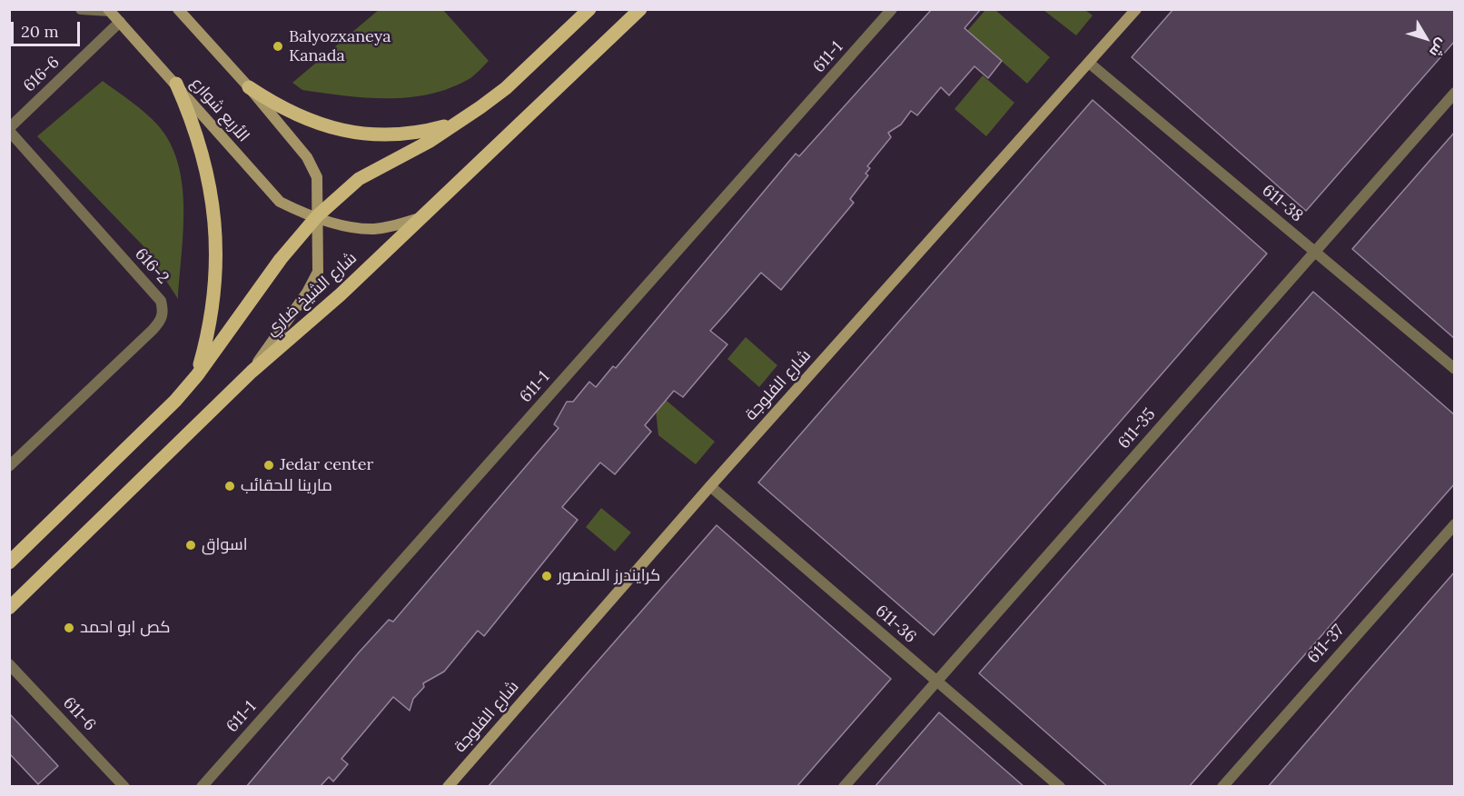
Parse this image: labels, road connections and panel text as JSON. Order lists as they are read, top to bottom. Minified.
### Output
{"streets":{"main road":["شارع الشيخ ضاري"],"street":["611-1","616-6","الأربع شوارع","611-38","616-2","شارع الفلوجة","611-35","611-36","611-37","611-6"]},"crossings":[["616-6","الأربع شوارع"],["616-6","616-2"],["الأربع شوارع","شارع الشيخ ضاري"],["611-38","شارع الفلوجة"],["611-38","611-35"],["شارع الفلوجة","611-36"],["611-35","611-36"]],"places":["Balyozxaneya Kanada","Jedar center","مارينا للحقائب","اسواق","كرايندرز المنصور","كص ابو احمد"],"scale_bar":"20 m","north":"bottom right"}
